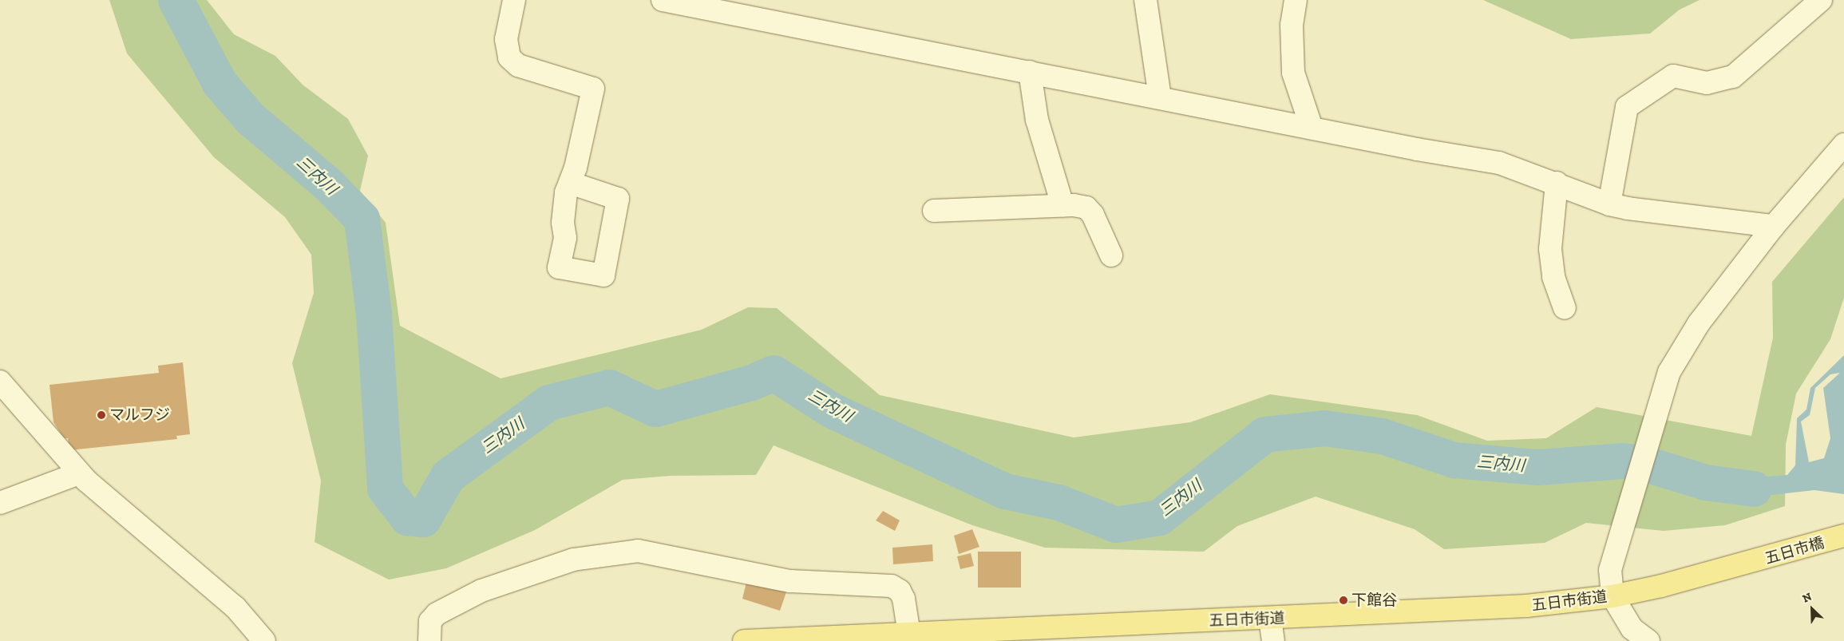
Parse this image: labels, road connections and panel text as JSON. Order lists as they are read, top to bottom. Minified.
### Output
{"streets":{"main road":["五日市橋","五日市街道"]},"crossings":[["五日市橋","五日市街道"]],"water":["三内川"],"places":["マルフジ","下館谷"],"north":"top left"}
